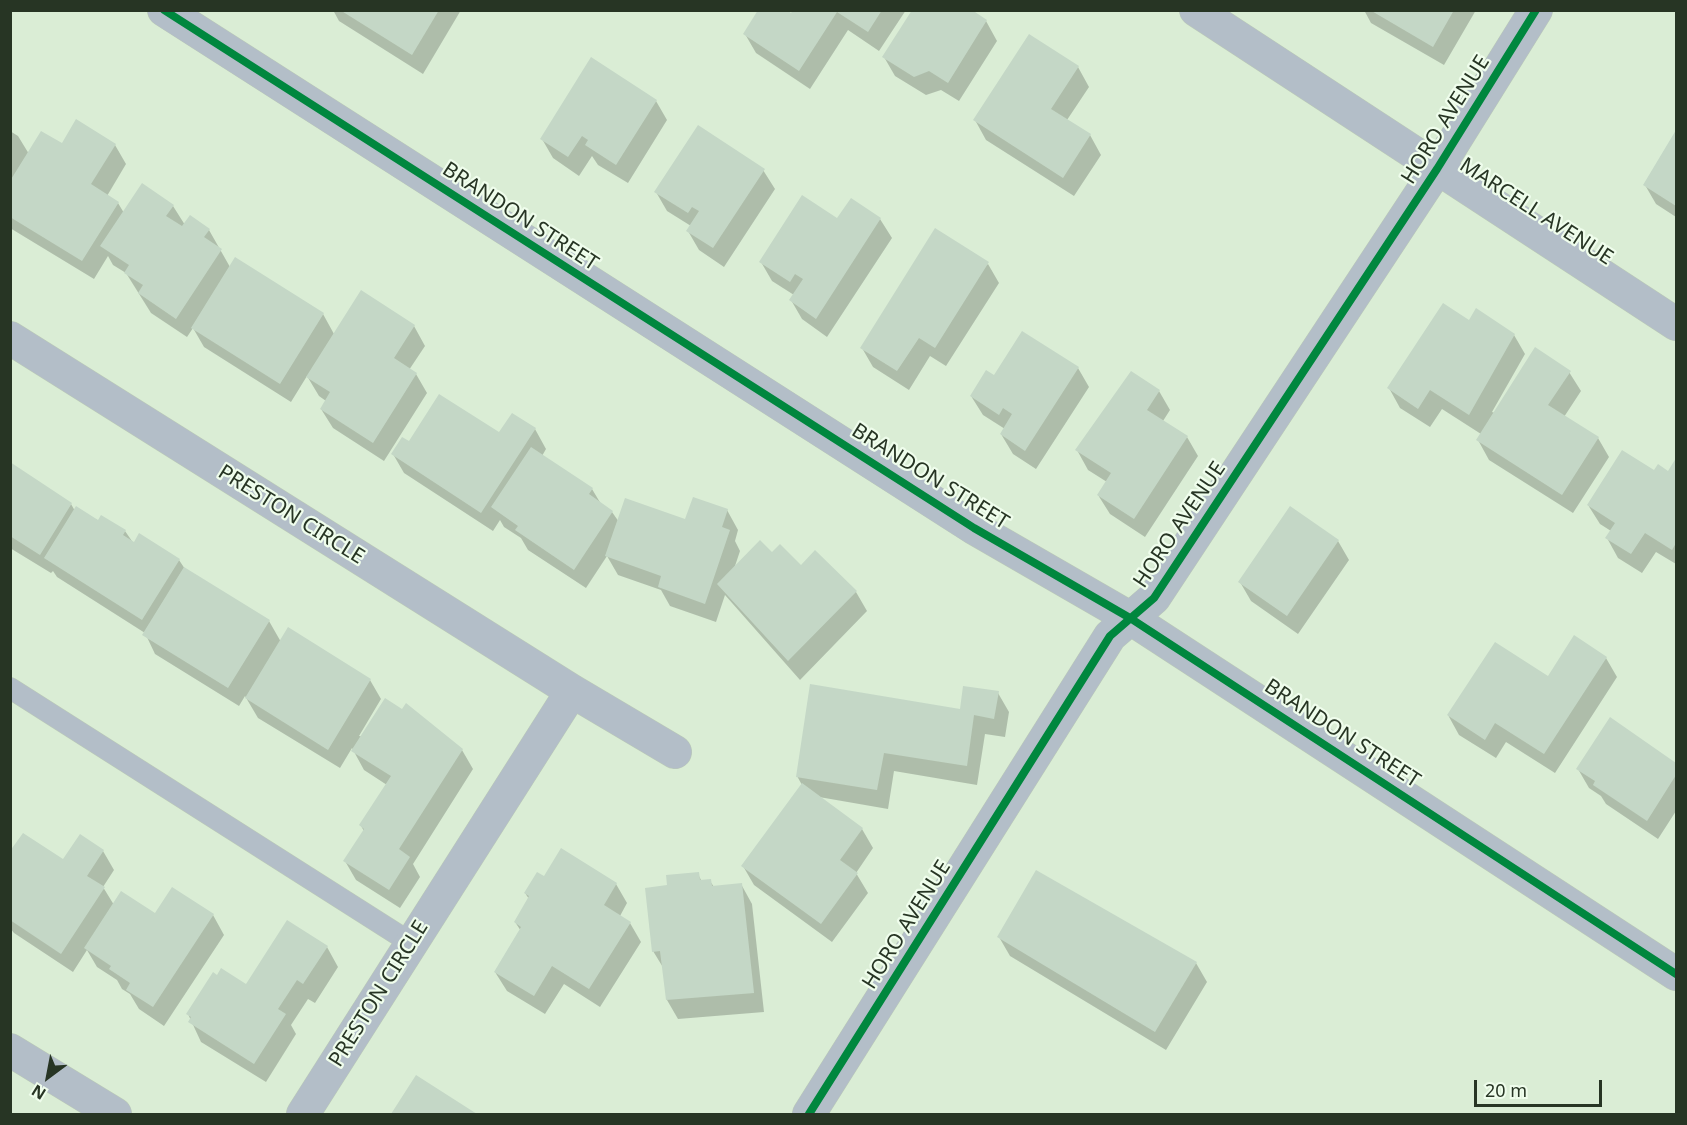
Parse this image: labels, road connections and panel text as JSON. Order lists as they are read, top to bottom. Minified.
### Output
{"streets":{"street":["HORO AVENUE","MARCELL AVENUE","BRANDON STREET","PRESTON CIRCLE"]},"crossings":[["HORO AVENUE","MARCELL AVENUE"],["HORO AVENUE","BRANDON STREET"]],"scale_bar":"20 m","north":"bottom left"}
